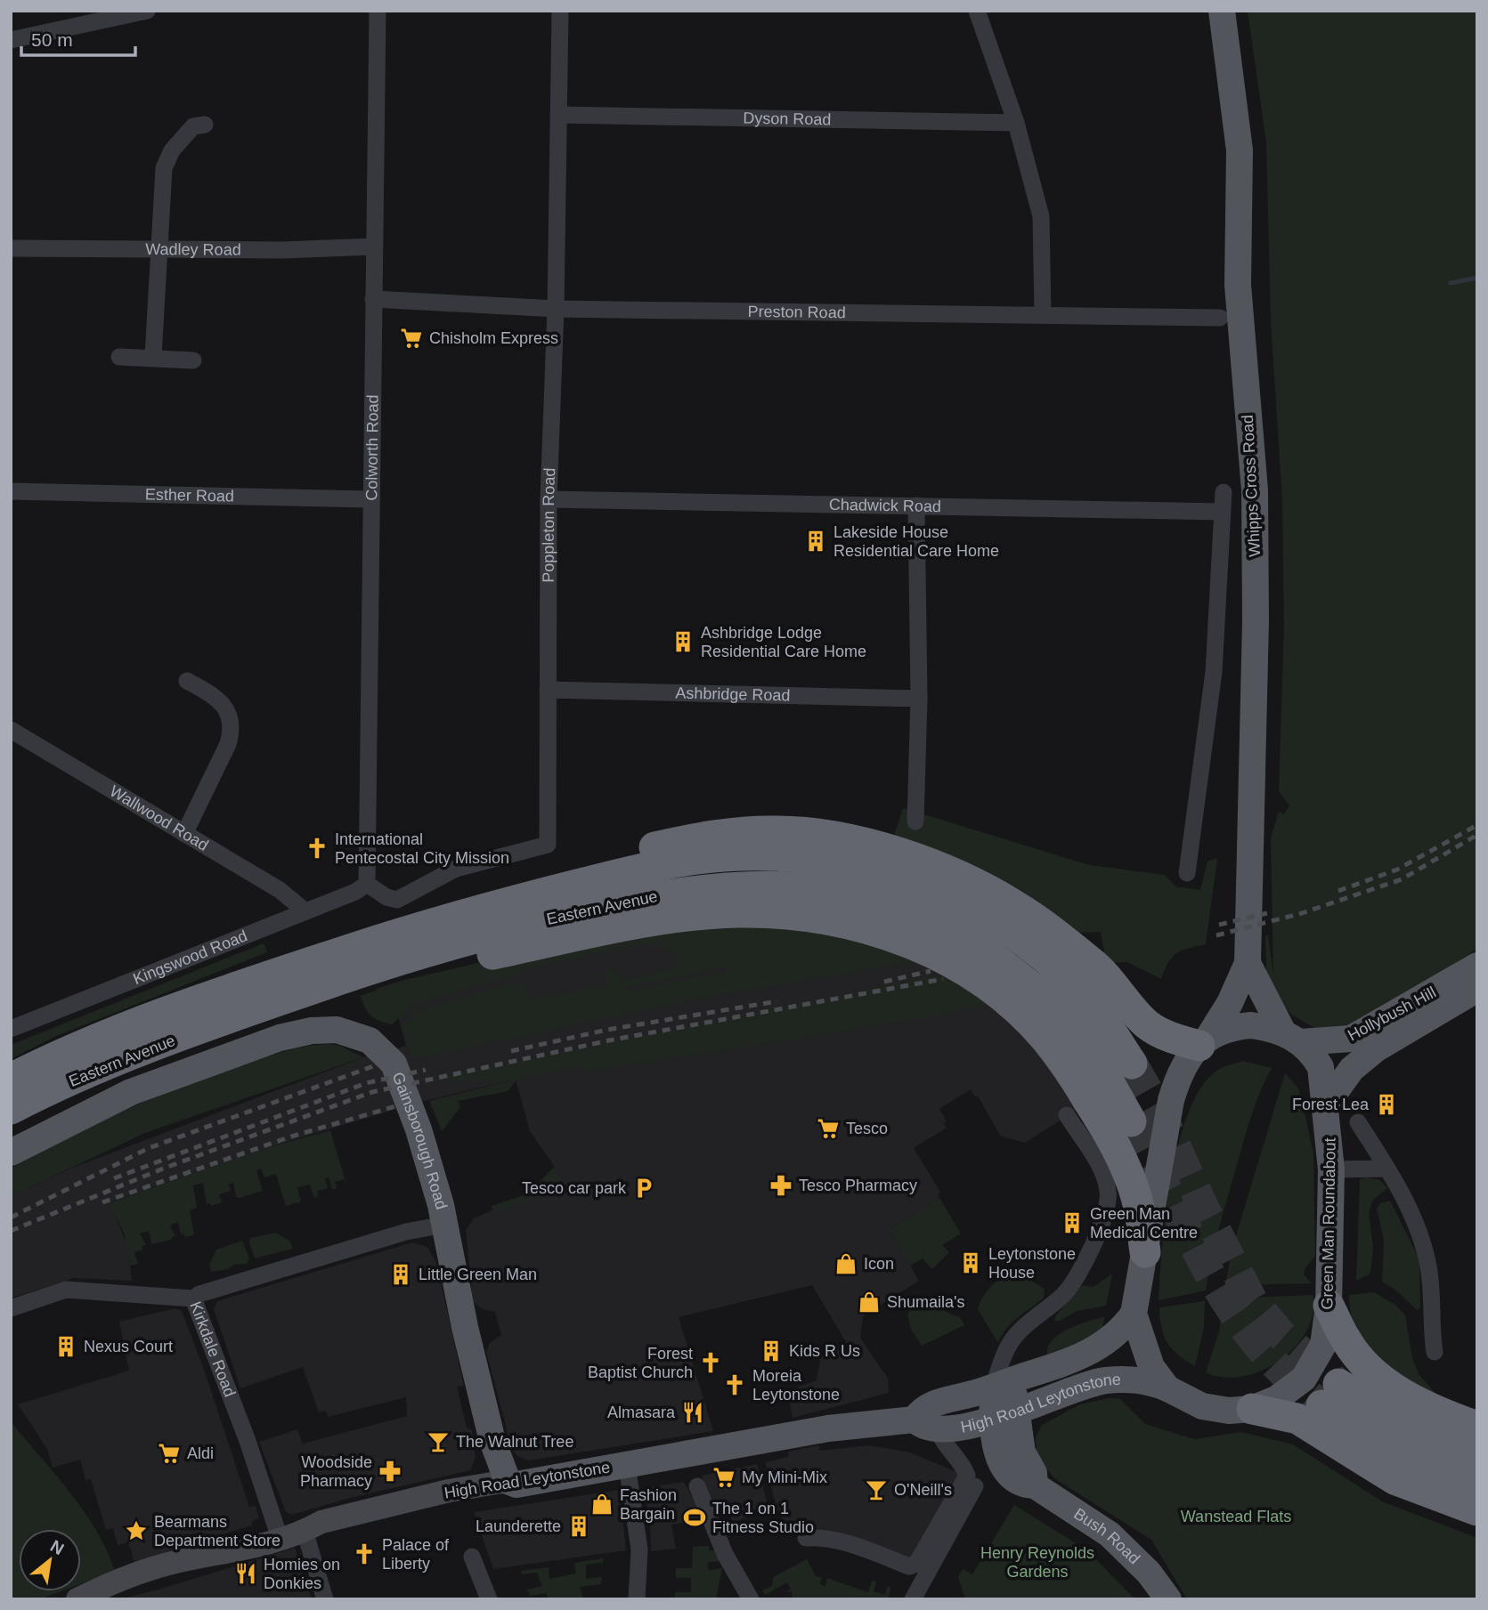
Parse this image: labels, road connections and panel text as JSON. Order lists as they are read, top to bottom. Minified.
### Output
{"streets":{"highway":["Eastern Avenue"],"main road":["Whipps Cross Road","Hollybush Hill","Gainsborough Road","Green Man Roundabout","High Road Leytonstone","Bush Road"],"street":["Dyson Road","Wadley Road","Preston Road","Colworth Road","Esther Road","Chadwick Road","Poppleton Road","Ashbridge Road","Wallwood Road","Kingswood Road","Kirkdale Road"]},"crossings":[["Dyson Road","Poppleton Road"],["Wadley Road","Colworth Road"],["Preston Road","Colworth Road"],["Preston Road","Poppleton Road"],["Colworth Road","Esther Road"],["Colworth Road","Poppleton Road"],["Colworth Road","Kingswood Road"],["Whipps Cross Road","Chadwick Road"],["Whipps Cross Road","Hollybush Hill"],["Whipps Cross Road","Green Man Roundabout"],["Chadwick Road","Poppleton Road"],["Poppleton Road","Ashbridge Road"],["Poppleton Road","Kingswood Road"],["Wallwood Road","Kingswood Road"],["Hollybush Hill","Green Man Roundabout"],["Gainsborough Road","High Road Leytonstone"],["Green Man Roundabout","High Road Leytonstone"],["Kirkdale Road","High Road Leytonstone"],["High Road Leytonstone","Bush Road"]],"parks":["Wanstead Flats","Henry Reynolds Gardens"],"places":{"supermarket":["Chisholm Express","Tesco","Aldi","My Mini-Mix"],"building":["Lakeside House Residential Care Home","Ashbridge Lodge Residential Care Home","Forest Lea","Green Man Medical Centre","Leytonstone House","Little Green Man","Nexus Court","Kids R Us","Launderette"],"church":["International Pentecostal City Mission","Forest Baptist Church","Moreia Leytonstone","Palace of Liberty"],"pharmacy":["Tesco Pharmacy","Woodside Pharmacy"],"parking":["Tesco car park"],"shop":["Icon","Shumaila's","Fashion Bargain"],"restaurant":["Almasara","Homies on Donkies"],"bar":["The Walnut Tree","O'Neill's"],"sports":["The 1 on 1 Fitness Studio"],"place":["Bearmans Department Store"]},"scale_bar":"50 m","north":"top right"}
